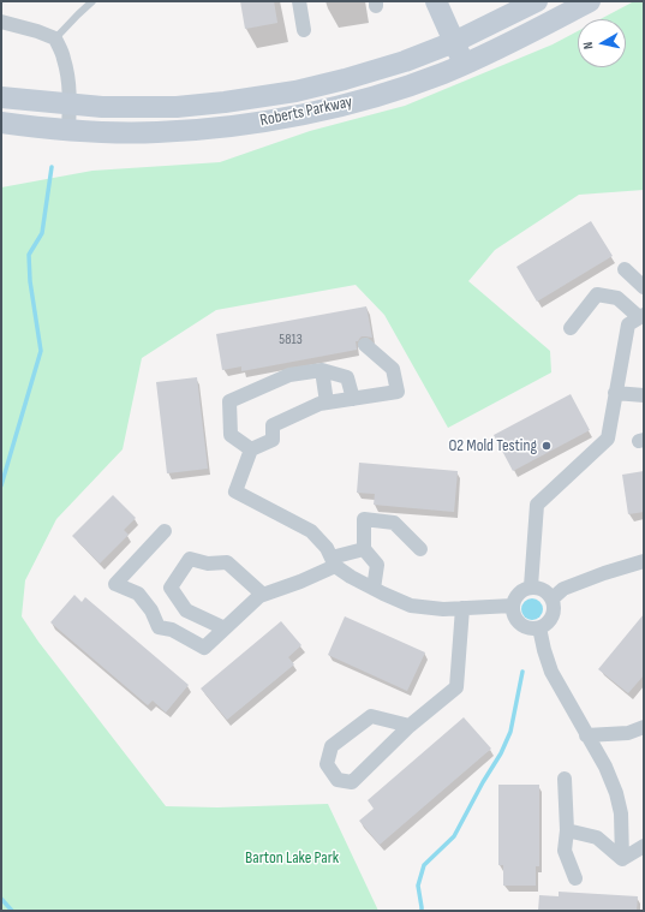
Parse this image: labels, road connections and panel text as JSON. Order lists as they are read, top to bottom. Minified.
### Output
{"streets":{"main road":["Roberts Parkway"]},"parks":["Barton Lake Park"],"places":["O2 Mold Testing"],"house_numbers":["5813"],"north":"left"}
